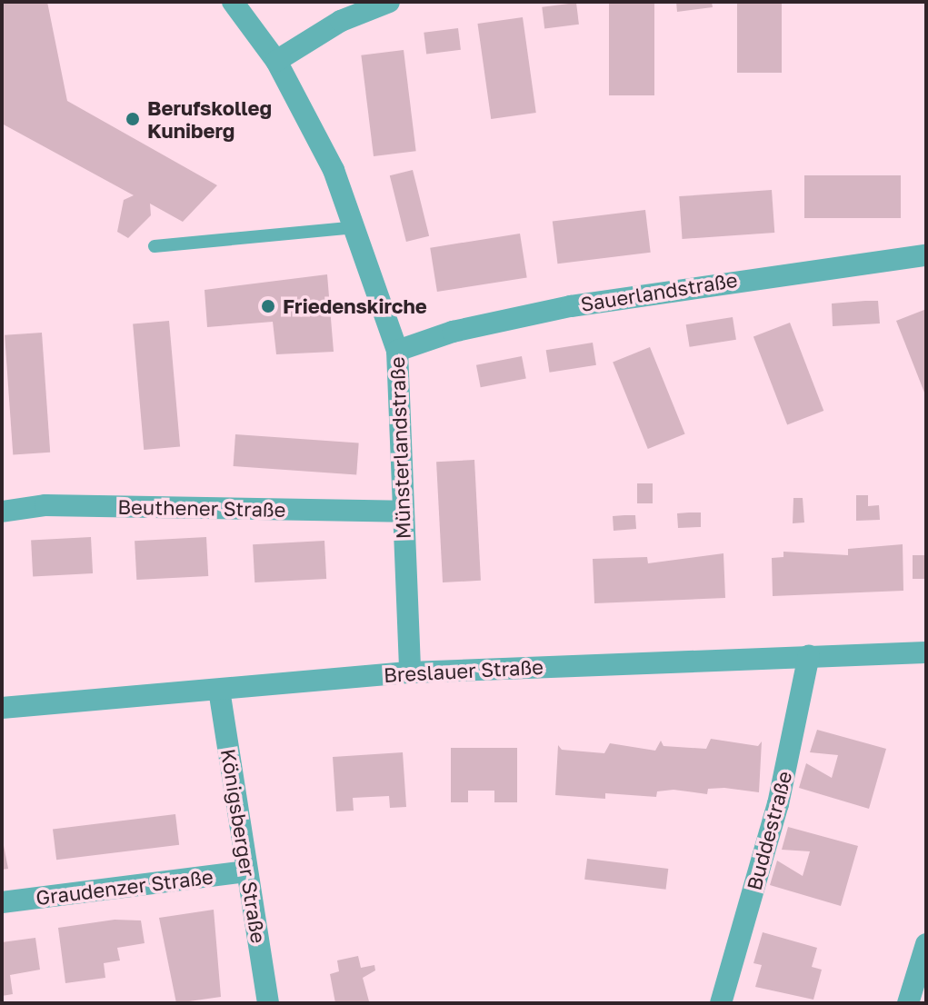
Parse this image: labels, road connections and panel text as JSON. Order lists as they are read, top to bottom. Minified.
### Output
{"streets":{"street":["Sauerlandstraße","Münsterlandstraße","Beuthener Straße","Breslauer Straße","Buddestraße","Königsberger Straße","Graudenzer Straße"]},"crossings":[["Sauerlandstraße","Münsterlandstraße"],["Münsterlandstraße","Beuthener Straße"],["Münsterlandstraße","Breslauer Straße"],["Breslauer Straße","Buddestraße"],["Breslauer Straße","Königsberger Straße"],["Königsberger Straße","Graudenzer Straße"]],"places":["Berufskolleg Kuniberg","Friedenskirche"]}
